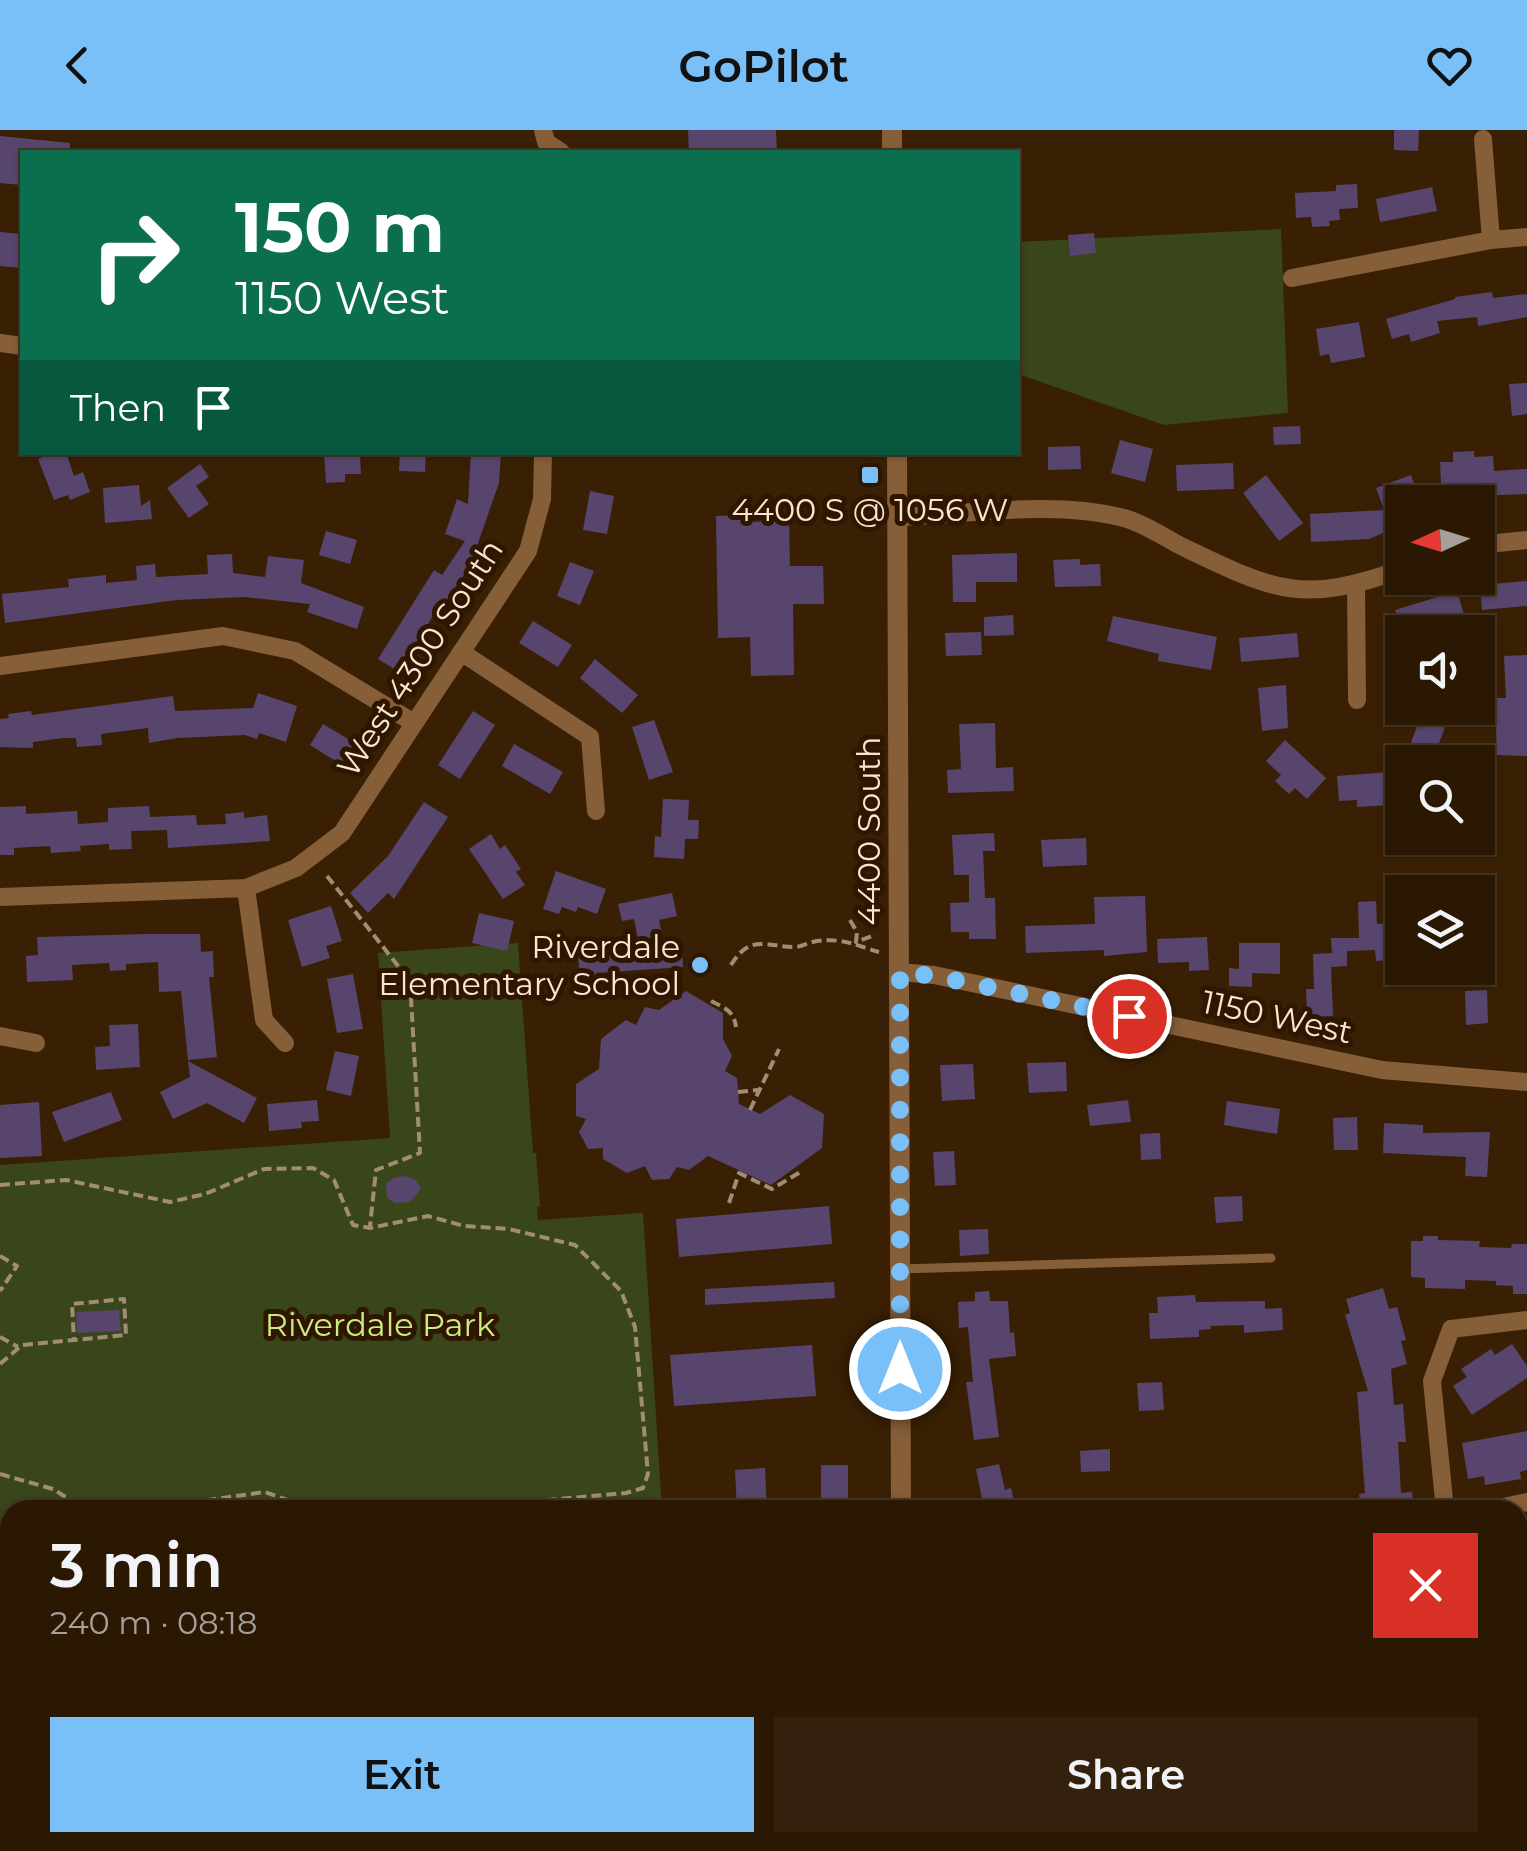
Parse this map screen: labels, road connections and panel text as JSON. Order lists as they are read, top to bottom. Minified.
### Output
{"streets":{"street":["West 4300 South","4400 South","1150 West"]},"crossings":[["4400 South","1150 West"]],"parks":["Riverdale Park"],"places":{"transit":["4400 S @ 1056 W"],"other":["Riverdale Elementary School"]},"north":"left","page":{"header":"GoPilot","turn":["150 m","1150 West"],"then":"Then","heading":["3 min","240 m · 08:18"],"buttons":["Exit","Share"]}}
